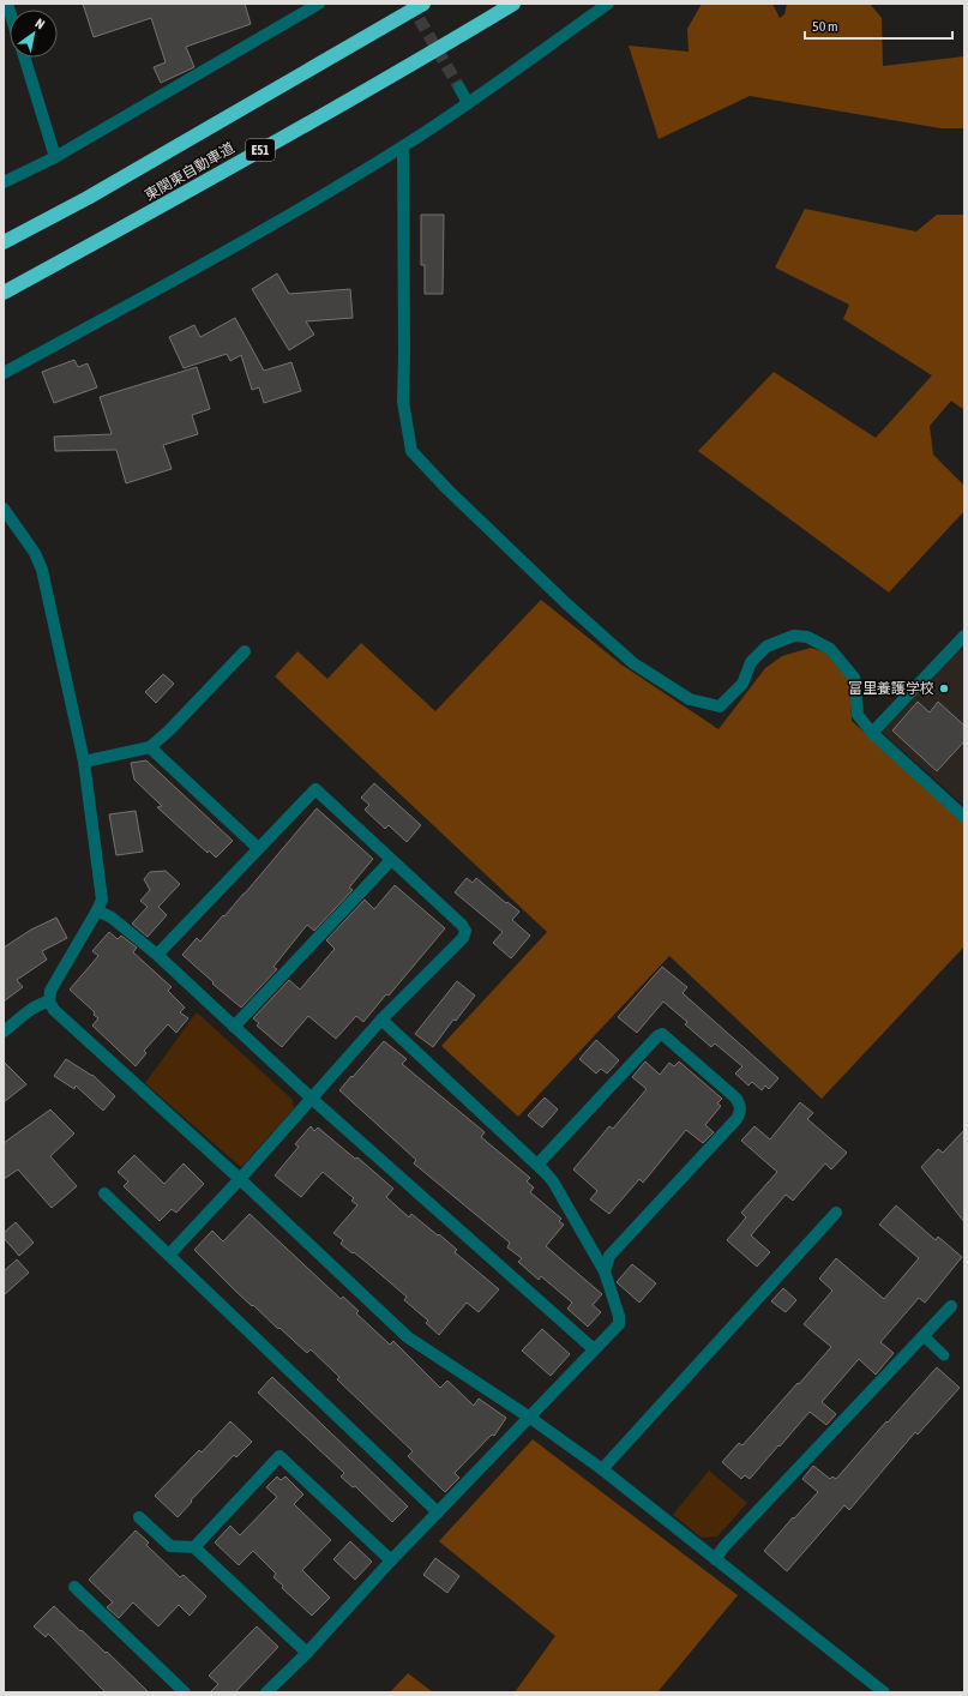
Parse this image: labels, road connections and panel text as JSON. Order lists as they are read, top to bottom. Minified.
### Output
{"streets":{"highway":["E51","東関東自動車道"]},"places":["富里養護学校"],"scale_bar":"50 m","north":"top right"}
